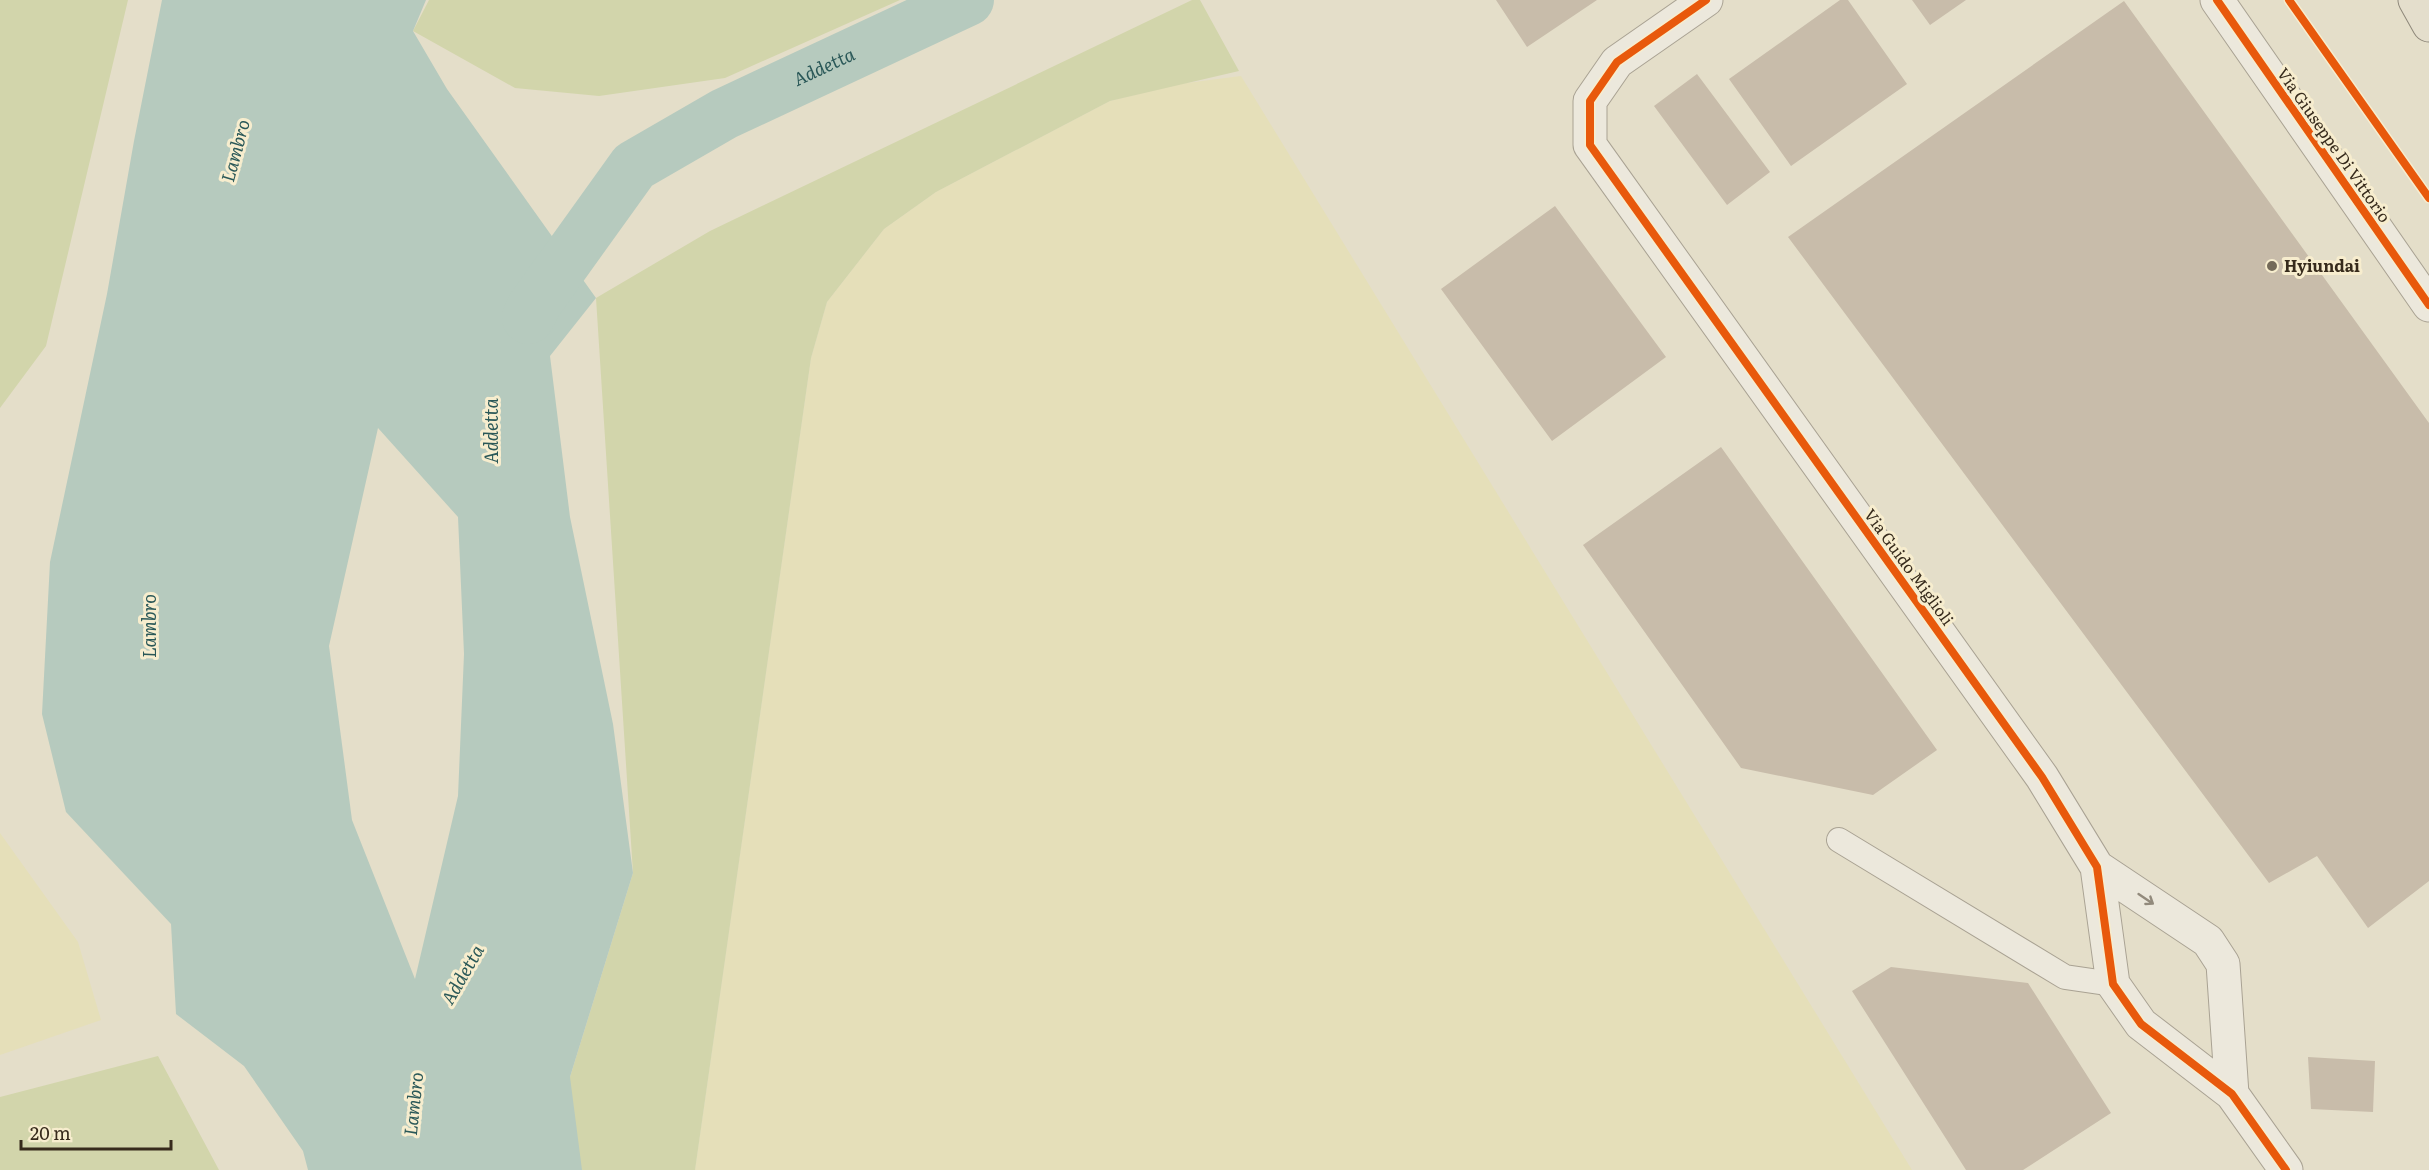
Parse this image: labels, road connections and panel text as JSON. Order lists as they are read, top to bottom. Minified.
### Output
{"streets":{"street":["Via Giuseppe Di Vittorio","Via Guido Miglioli"]},"water":["Addetta","Lambro"],"places":["Hyiundai"],"scale_bar":"20 m"}
